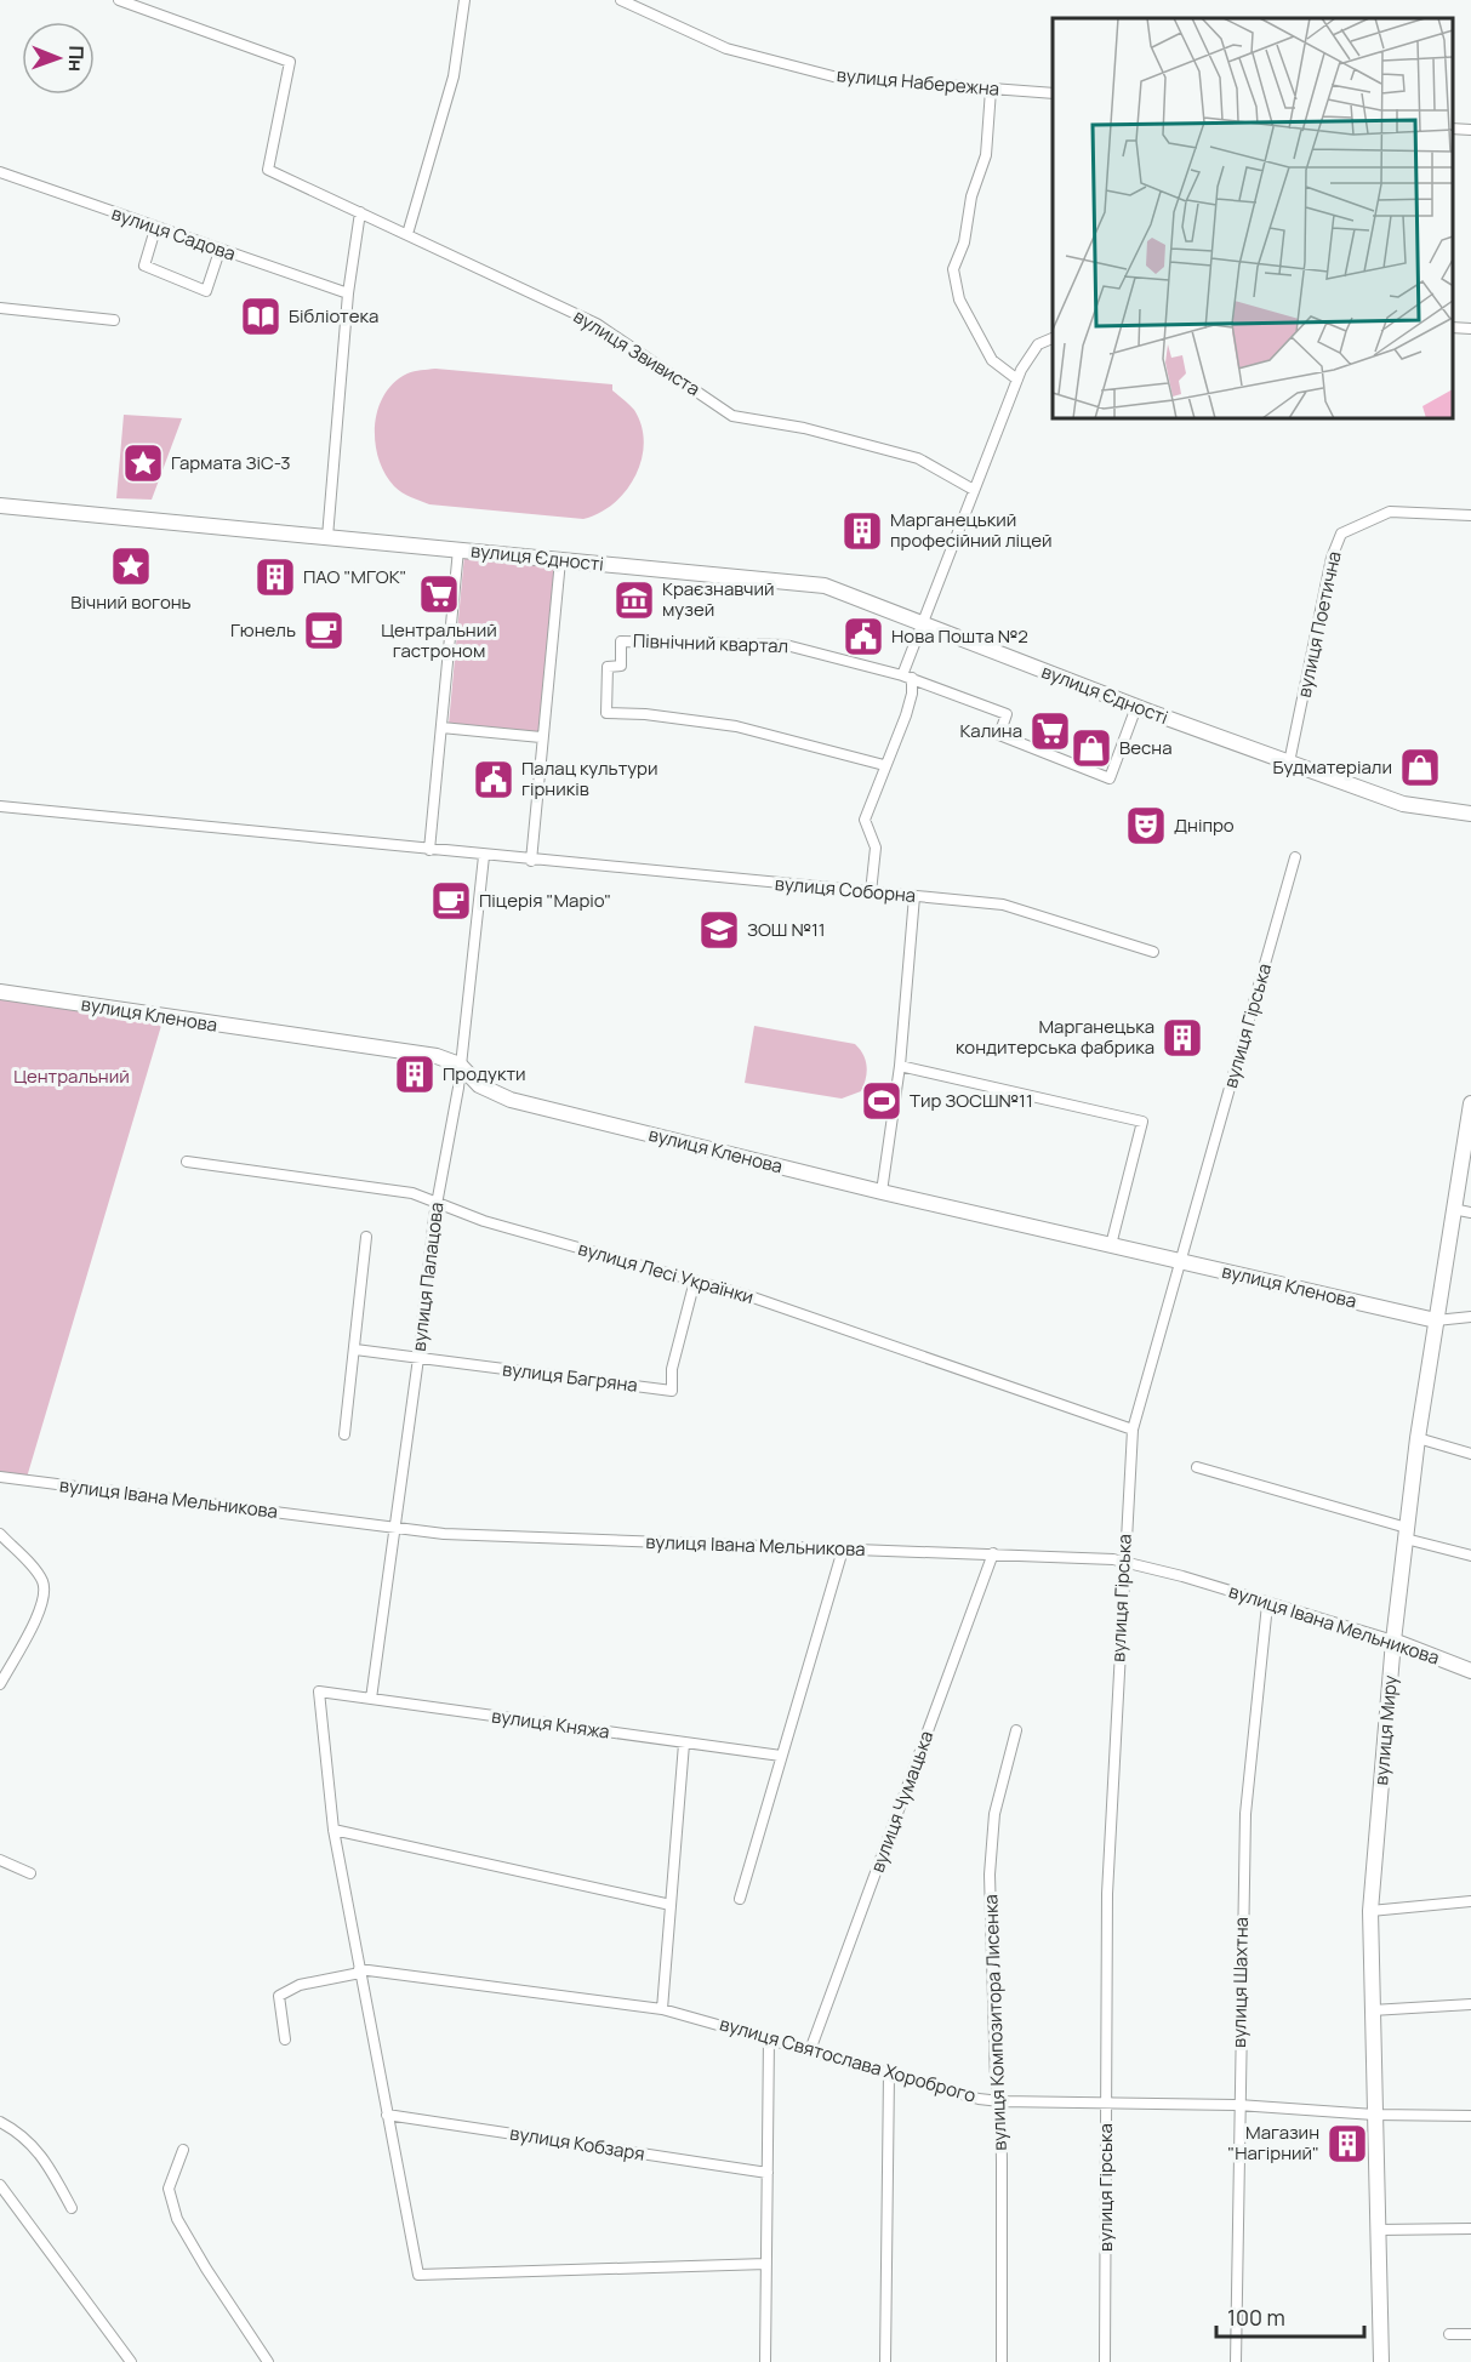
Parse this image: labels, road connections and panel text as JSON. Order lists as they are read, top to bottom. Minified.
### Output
{"streets":{"street":["вулиця Набережна","вулиця Садова","вулиця Звивиста","вулиця Єдності","вулиця Поетична","Північний квартал","вулиця Соборна","вулиця Кленова","вулиця Гірська","вулиця Лесі Українки","вулиця Палацова","вулиця Багряна","вулиця Івана Мельникова","вулиця Княжа","вулиця Миру","вулиця Чумацька","вулиця Шахтна","вулиця Композитора Лисенка","вулиця Святослава Хороброго","вулиця Кобзаря"]},"crossings":[["вулиця Єдності","вулиця Поетична"],["вулиця Єдності","Північний квартал"],["вулиця Соборна","вулиця Палацова"],["вулиця Кленова","вулиця Гірська"],["вулиця Кленова","вулиця Палацова"],["вулиця Кленова","вулиця Миру"],["вулиця Гірська","вулиця Лесі Українки"],["вулиця Гірська","вулиця Івана Мельникова"],["вулиця Гірська","вулиця Святослава Хороброго"],["вулиця Лесі Українки","вулиця Палацова"],["вулиця Лесі Українки","вулиця Багряна"],["вулиця Палацова","вулиця Багряна"],["вулиця Палацова","вулиця Івана Мельникова"],["вулиця Палацова","вулиця Княжа"],["вулиця Івана Мельникова","вулиця Миру"],["вулиця Івана Мельникова","вулиця Чумацька"],["вулиця Івана Мельникова","вулиця Шахтна"],["вулиця Миру","вулиця Святослава Хороброго"],["вулиця Чумацька","вулиця Святослава Хороброго"],["вулиця Шахтна","вулиця Святослава Хороброго"],["вулиця Композитора Лисенка","вулиця Святослава Хороброго"]],"parks":["Центральний"],"places":{"library":["Бібліотека"],"place":["Гармата ЗіС-3","Вічний вогонь"],"building":["Марганецький професійний ліцей","ПАО \"МГОК\"","Марганецька кондитерська фабрика","Продукти","Магазин \"Нагірний\""],"supermarket":["Центральний гастроном","Калина"],"museum":["Краєзнавчий музей"],"cafe":["Гюнель","Піцерія \"Маріо\""],"public building":["Нова Пошта №2","Палац культури гірників"],"shop":["Весна","Будматеріали"],"theatre":["Дніпро"],"school or university":["ЗОШ №11"],"sports":["Тир ЗОСШ№11"]},"scale_bar":"100 m","north":"right"}
